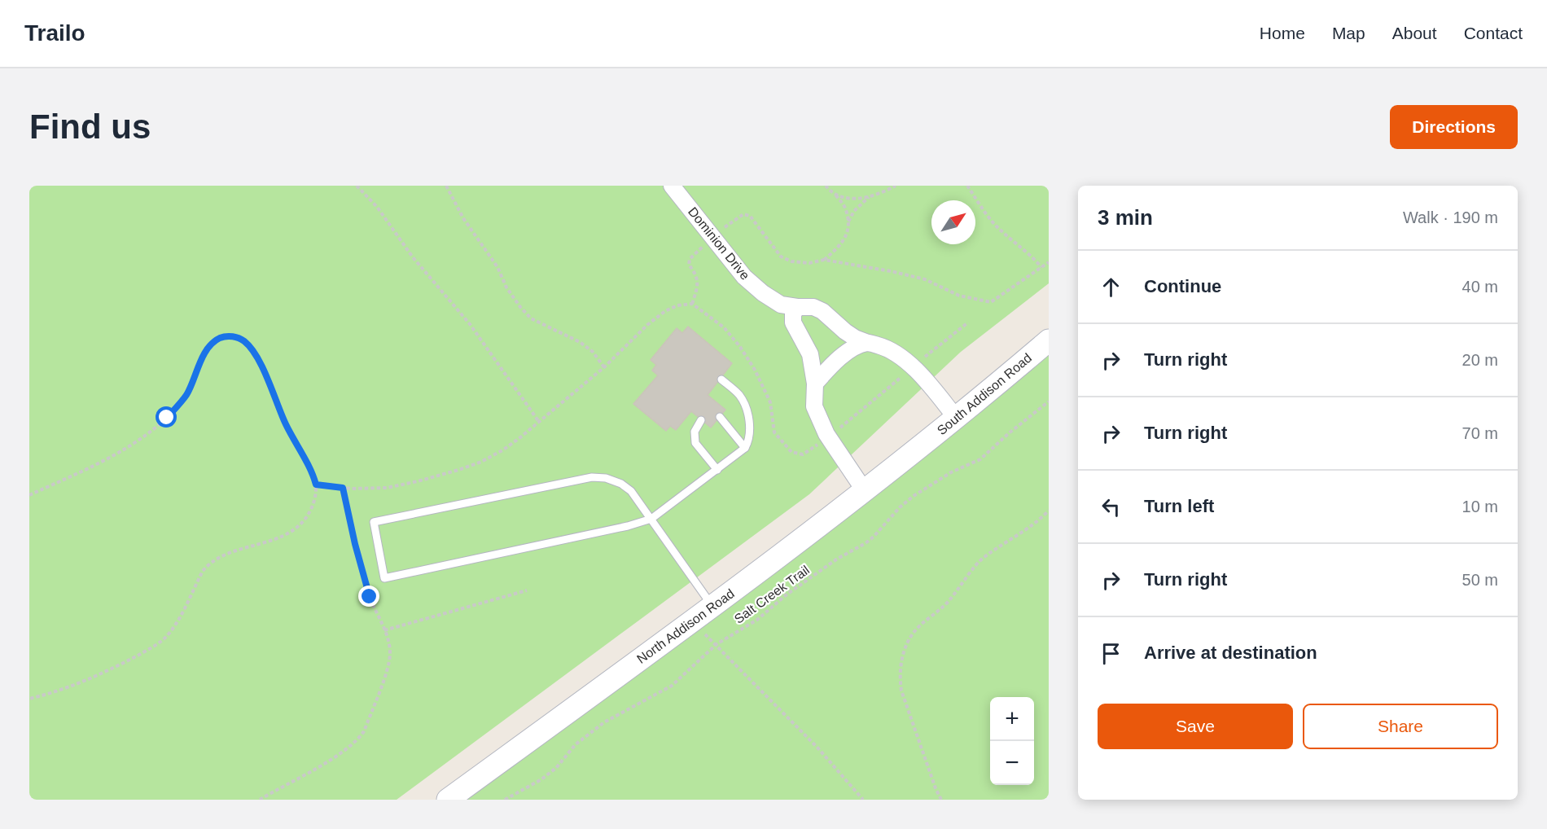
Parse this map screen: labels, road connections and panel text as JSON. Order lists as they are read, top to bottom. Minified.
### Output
{"streets":{"street":["Dominion Drive","South Addison Road","North Addison Road"],"path":["Salt Creek Trail"]},"crossings":[["Dominion Drive","South Addison Road"],["South Addison Road","North Addison Road"]],"north":"top right","page":{"header":"Trailo","nav":["Home","Map","About","Contact"],"buttons":["Directions",["Save","Share"]],"title":"Find us","heading":["3 min","Walk · 190 m"],"list":[["Continue","40 m"],["Turn right","20 m"],["Turn right","70 m"],["Turn left","10 m"],["Turn right","50 m"],"Arrive at destination"],"map_buttons":["+","−"]}}
